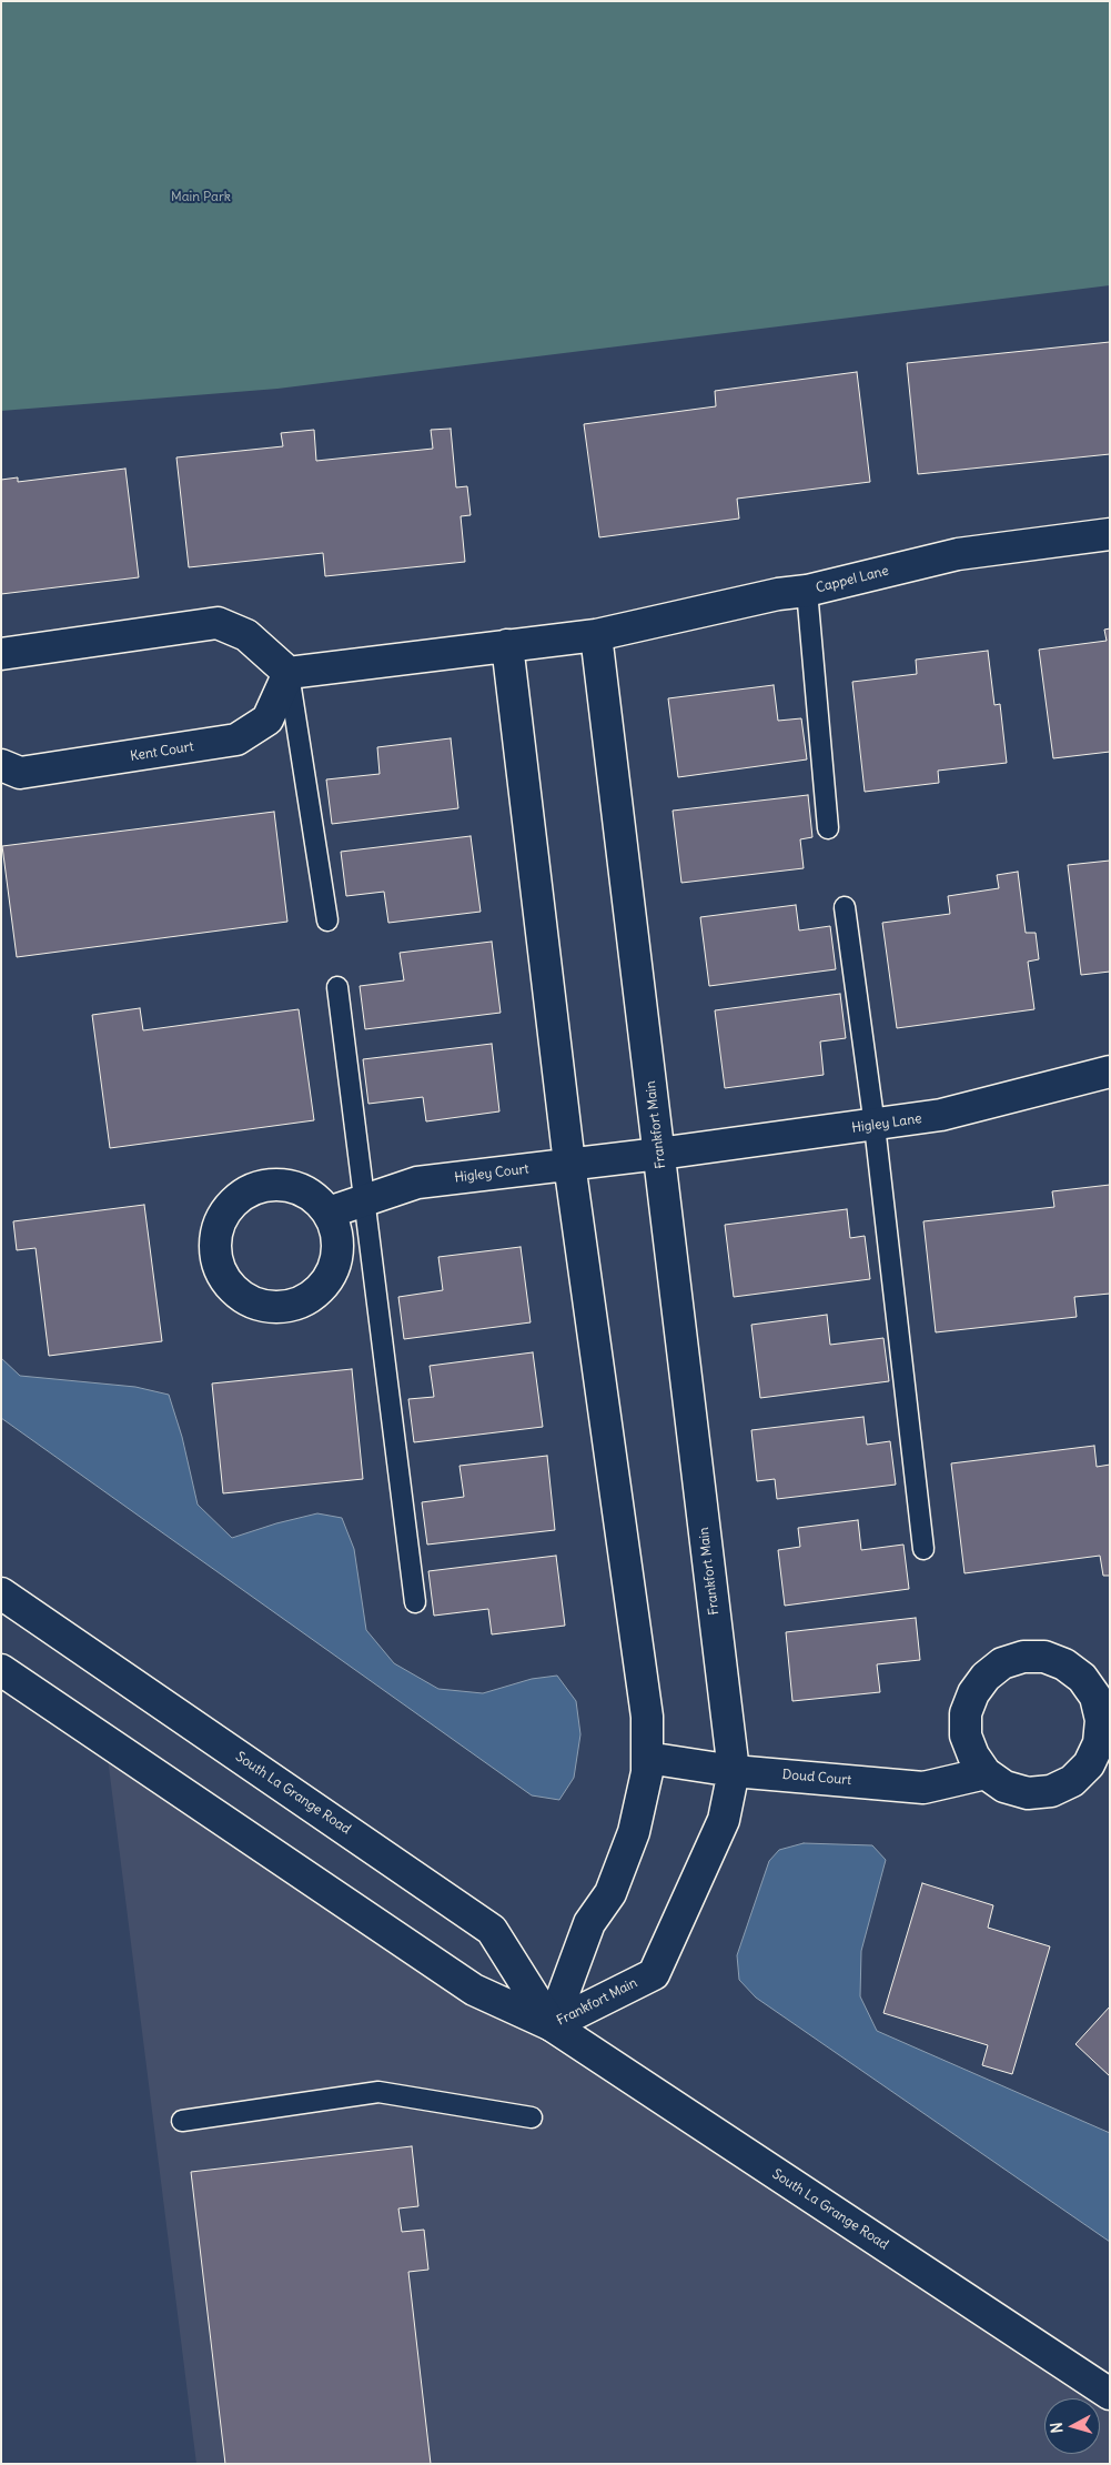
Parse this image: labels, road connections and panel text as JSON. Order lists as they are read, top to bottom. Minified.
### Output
{"streets":{"street":["Cappel Lane","Kent Court","Higley Lane","Frankfort Main","Higley Court","Doud Court","South La Grange Road"]},"crossings":[["Cappel Lane","Frankfort Main"],["Higley Lane","Frankfort Main"],["Higley Lane","Higley Court"],["Frankfort Main","Higley Court"],["Frankfort Main","Doud Court"],["Frankfort Main","South La Grange Road"]],"parks":["Main Park"],"north":"left"}
